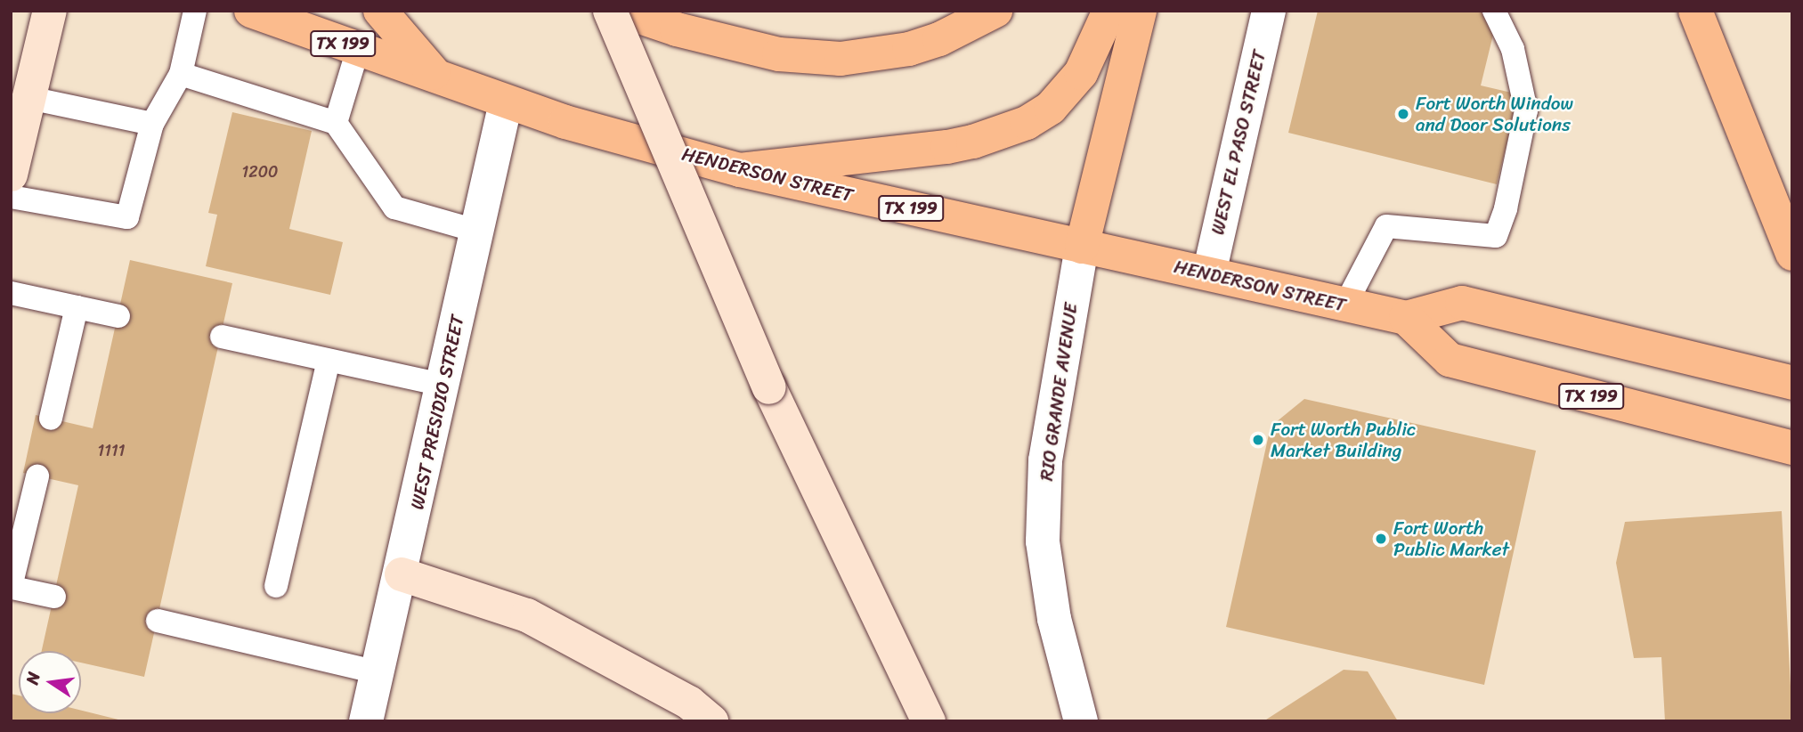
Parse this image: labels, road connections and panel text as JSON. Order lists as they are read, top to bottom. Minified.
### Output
{"streets":{"main road":["TX 199","HENDERSON STREET"],"street":["WEST EL PASO STREET","RIO GRANDE AVENUE","WEST PRESIDIO STREET"]},"crossings":[["TX 199","HENDERSON STREET"],["WEST EL PASO STREET","HENDERSON STREET"],["HENDERSON STREET","RIO GRANDE AVENUE"],["HENDERSON STREET","WEST PRESIDIO STREET"]],"places":["Fort Worth Window and Door Solutions","Fort Worth Public Market Building","Fort Worth Public Market"],"house_numbers":["1200","1111"],"north":"left"}
